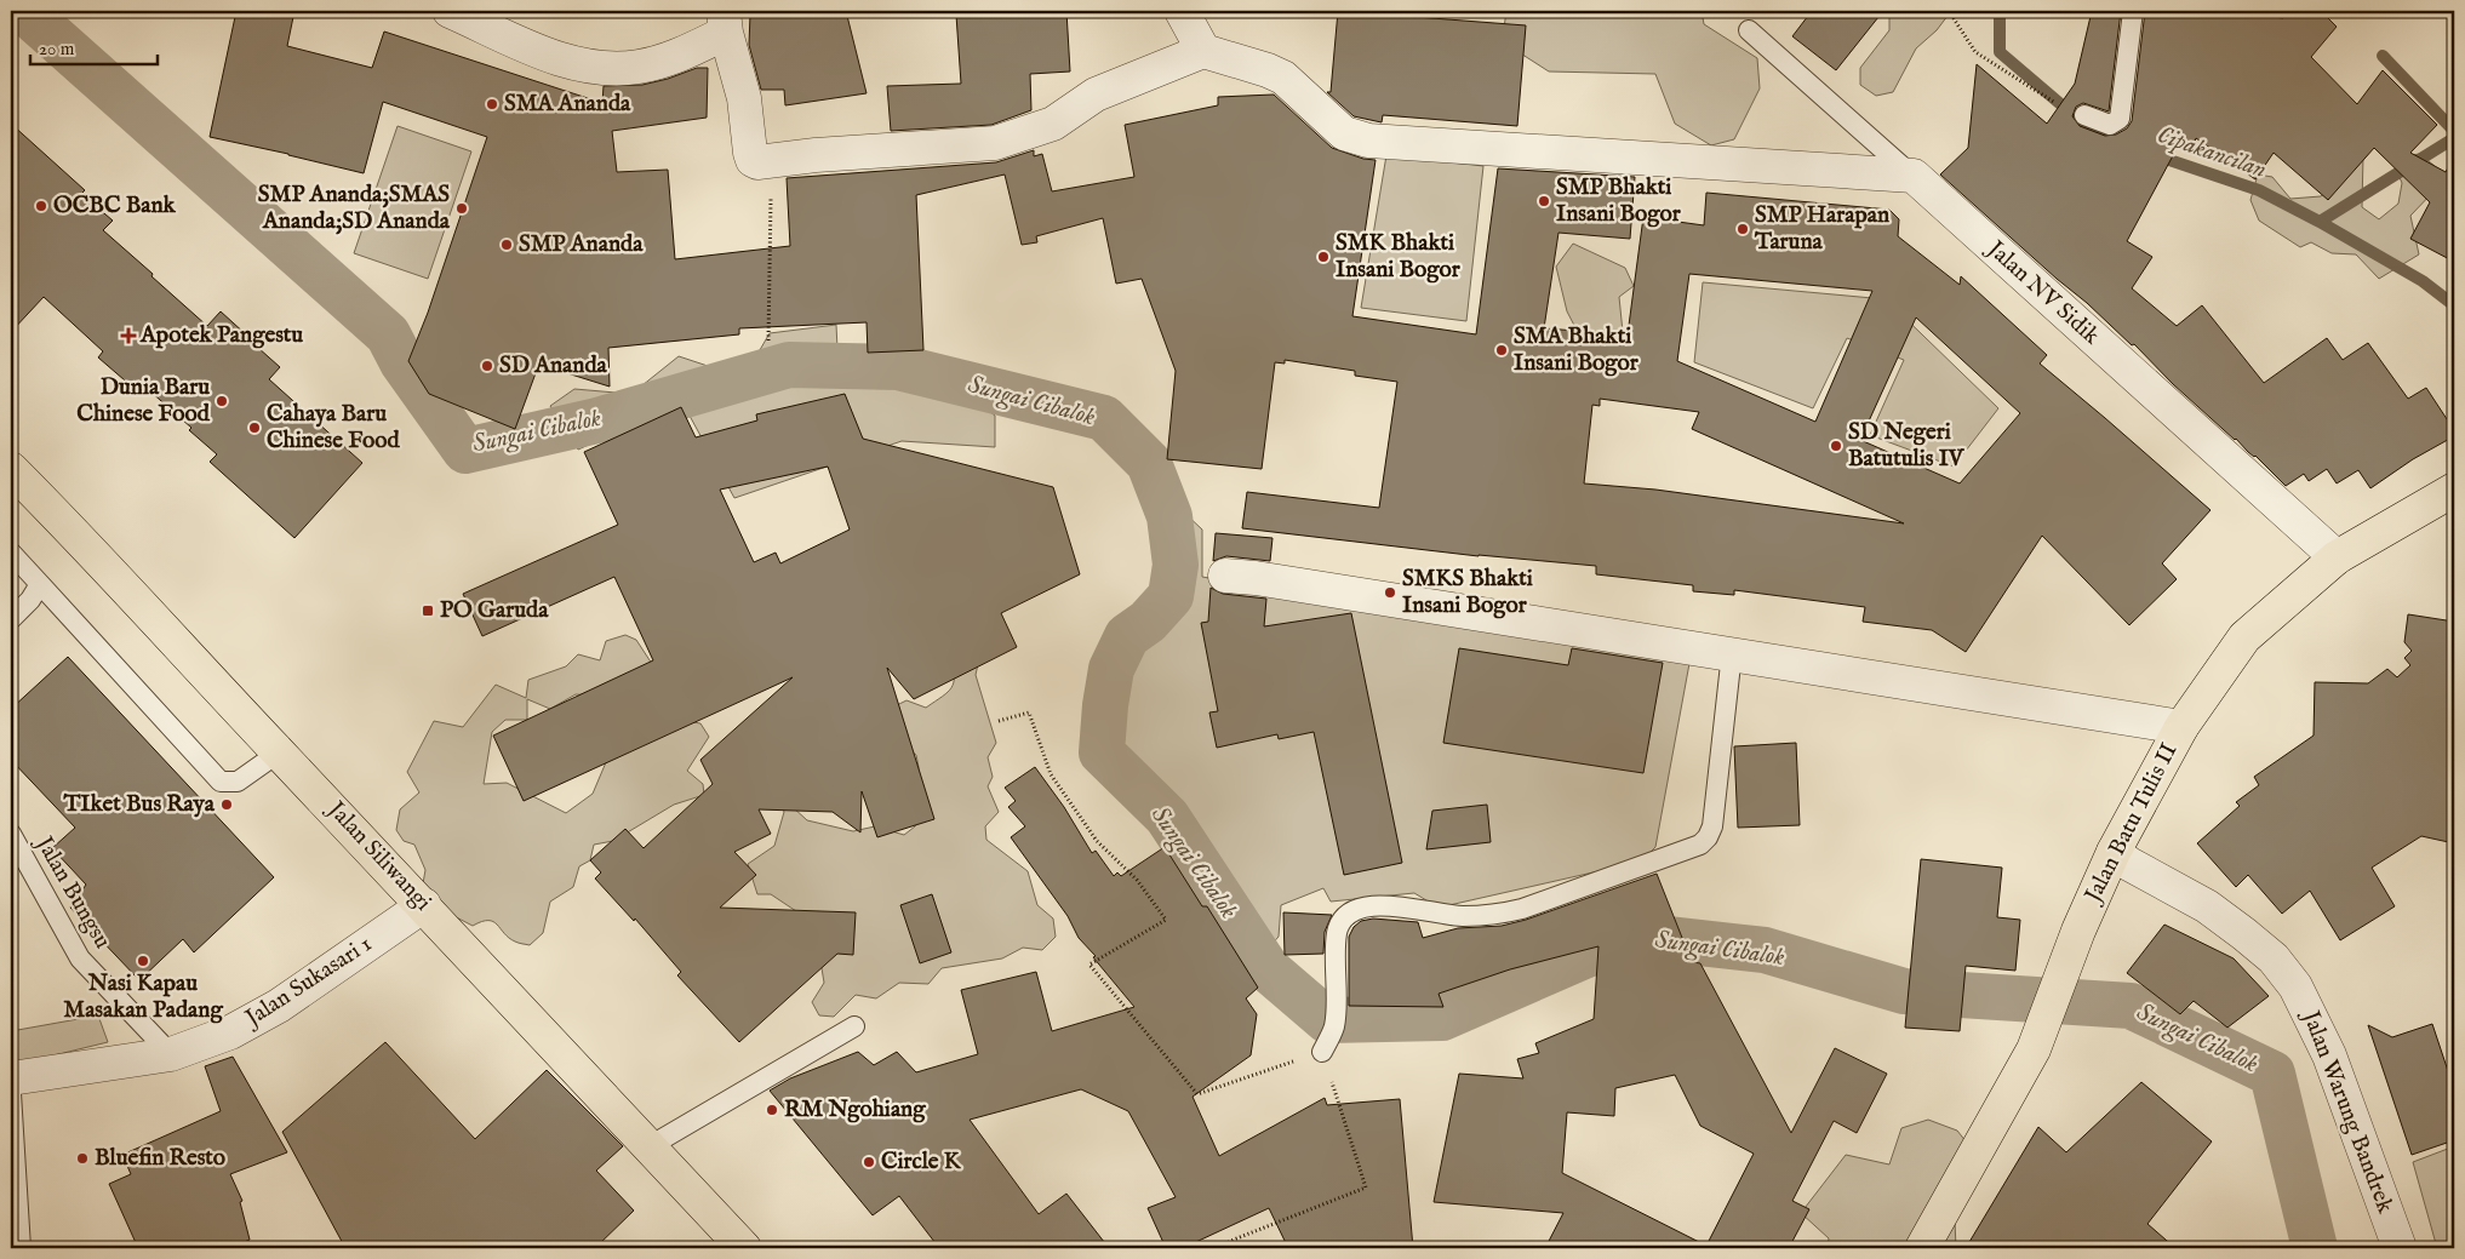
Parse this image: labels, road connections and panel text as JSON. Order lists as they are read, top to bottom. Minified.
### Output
{"streets":{"main road":["Jalan Batu Tulis II","Jalan Siliwangi"],"street":["Jalan NV Sidik","Jalan Sukasari 1","Jalan Warung Bandrek"],"lane":["Jalan Bungsu"]},"crossings":[["Jalan NV Sidik","Jalan Batu Tulis II"],["Jalan Batu Tulis II","Jalan Warung Bandrek"],["Jalan Siliwangi","Jalan Sukasari 1"],["Jalan Bungsu","Jalan Sukasari 1"]],"water":["Cipakancilan","Sungai Cibalok"],"places":{"other":["SMA Ananda","SMP Bhakti Insani Bogor","OCBC Bank","SMP Ananda;SMAS Ananda;SD Ananda","SMP Harapan Taruna","SMP Ananda","SMK Bhakti Insani Bogor","SMA Bhakti Insani Bogor","SD Ananda","Dunia Baru Chinese Food","Cahaya Baru Chinese Food","SD Negeri Batutulis IV","SMKS Bhakti Insani Bogor","TIket Bus Raya","Nasi Kapau Masakan Padang","RM Ngohiang","Bluefin Resto","Circle K"],"health":["Apotek Pangestu"],"transit":["PO Garuda"]},"scale_bar":"20 m"}
